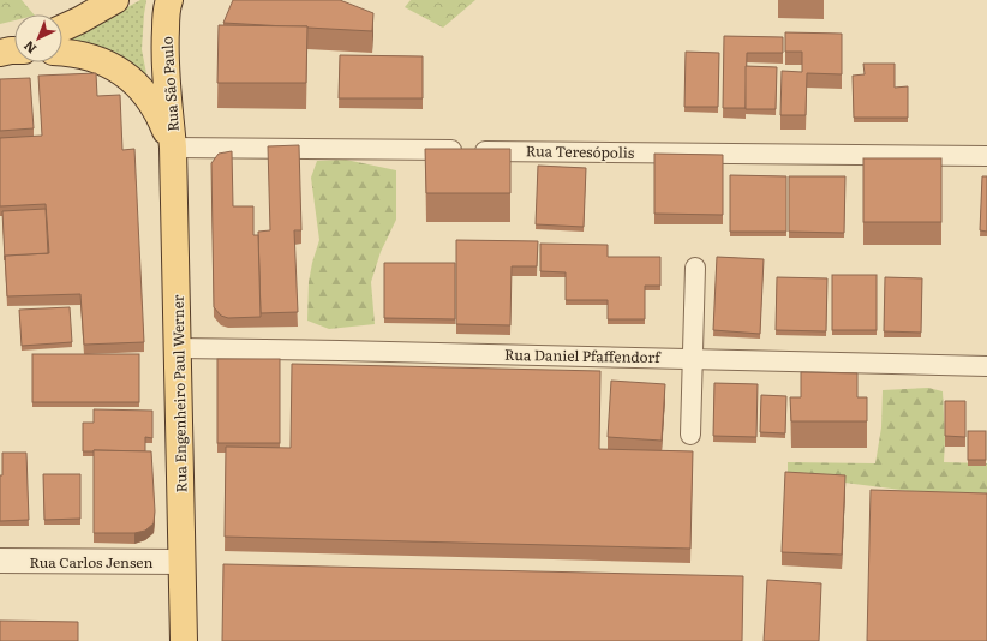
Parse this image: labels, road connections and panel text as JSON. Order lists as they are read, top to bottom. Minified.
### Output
{"streets":{"main road":["Rua São Paulo","Rua Engenheiro Paul Werner"],"street":["Rua Teresópolis","Rua Daniel Pfaffendorf","Rua Carlos Jensen"]},"crossings":[["Rua São Paulo","Rua Teresópolis"],["Rua São Paulo","Rua Engenheiro Paul Werner"],["Rua Teresópolis","Rua Engenheiro Paul Werner"],["Rua Daniel Pfaffendorf","Rua Engenheiro Paul Werner"],["Rua Engenheiro Paul Werner","Rua Carlos Jensen"]],"north":"bottom left"}
